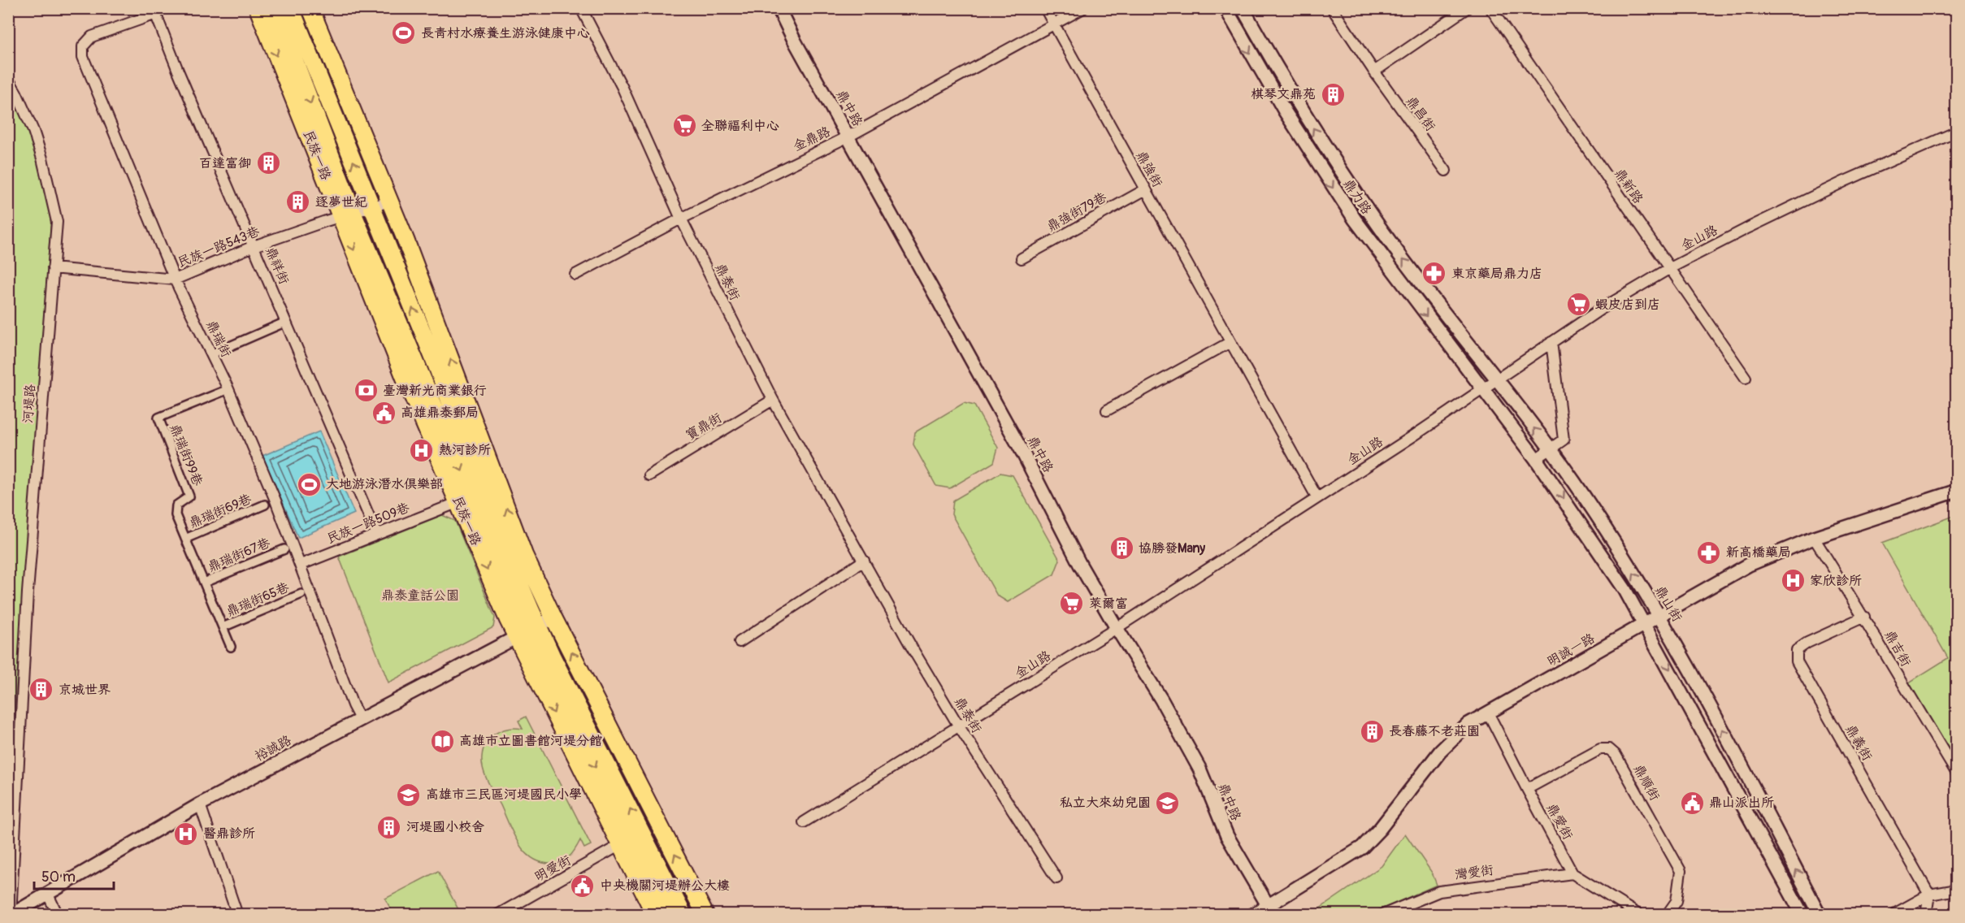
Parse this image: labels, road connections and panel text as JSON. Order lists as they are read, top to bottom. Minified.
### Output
{"streets":{"main road":["民族一路"],"street":["鼎中路","鼎昌街","金鼎路","鼎強街","鼎新路","鼎力路","鼎強街79巷","金山路","民族一路543巷","鼎祥街","鼎泰街","鼎瑞街","河堤路","寶鼎街","鼎瑞街99巷","鼎瑞街69巷","民族一路509巷","鼎瑞街67巷","鼎瑞街65巷","鼎山街","鼎吉街","明誠一路","鼎義街","裕誠路","鼎順街","鼎愛街","明愛街","灣愛街"]},"crossings":[["鼎中路","金鼎路"],["鼎中路","金山路"],["鼎中路","明誠一路"],["金鼎路","鼎強街"],["金鼎路","鼎泰街"],["民族一路","民族一路543巷"],["民族一路","民族一路509巷"],["民族一路","裕誠路"],["民族一路","明愛街"],["鼎強街","鼎強街79巷"],["鼎強街","金山路"],["鼎新路","金山路"],["鼎力路","金山路"],["鼎力路","鼎山街"],["金山路","鼎泰街"],["金山路","鼎山街"],["民族一路543巷","鼎祥街"],["民族一路543巷","鼎瑞街"],["民族一路543巷","河堤路"],["鼎祥街","鼎瑞街"],["鼎祥街","民族一路509巷"],["鼎泰街","寶鼎街"],["鼎瑞街","鼎瑞街99巷"],["鼎瑞街","民族一路509巷"],["鼎瑞街","裕誠路"],["河堤路","裕誠路"],["鼎瑞街99巷","鼎瑞街69巷"],["鼎瑞街99巷","鼎瑞街67巷"],["鼎瑞街99巷","鼎瑞街65巷"],["鼎山街","明誠一路"],["鼎吉街","明誠一路"],["鼎吉街","鼎義街"],["明誠一路","鼎愛街"],["鼎順街","鼎愛街"],["鼎愛街","灣愛街"]],"parks":["鼎泰童話公園"],"places":{"sports":["長青村水療養生游泳健康中心","大地游泳潛水俱樂部"],"building":["棋琴文鼎苑","百達富御","逐夢世紀","協勝發Many","京城世界","長春藤不老莊園","河堤國小校舍"],"supermarket":["全聯福利中心","蝦皮店到店","萊爾富"],"pharmacy":["東京藥局鼎力店","新高橋藥局"],"bank":["臺灣新光商業銀行"],"public building":["高雄鼎泰郵局","鼎山派出所","中央機關河堤辦公大樓"],"hospital":["熱河診所","家欣診所","醫鼎診所"],"library":["高雄市立圖書館河堤分館"],"school or university":["高雄市三民區河堤國民小學","私立大來幼兒園"]},"scale_bar":"50 m"}
